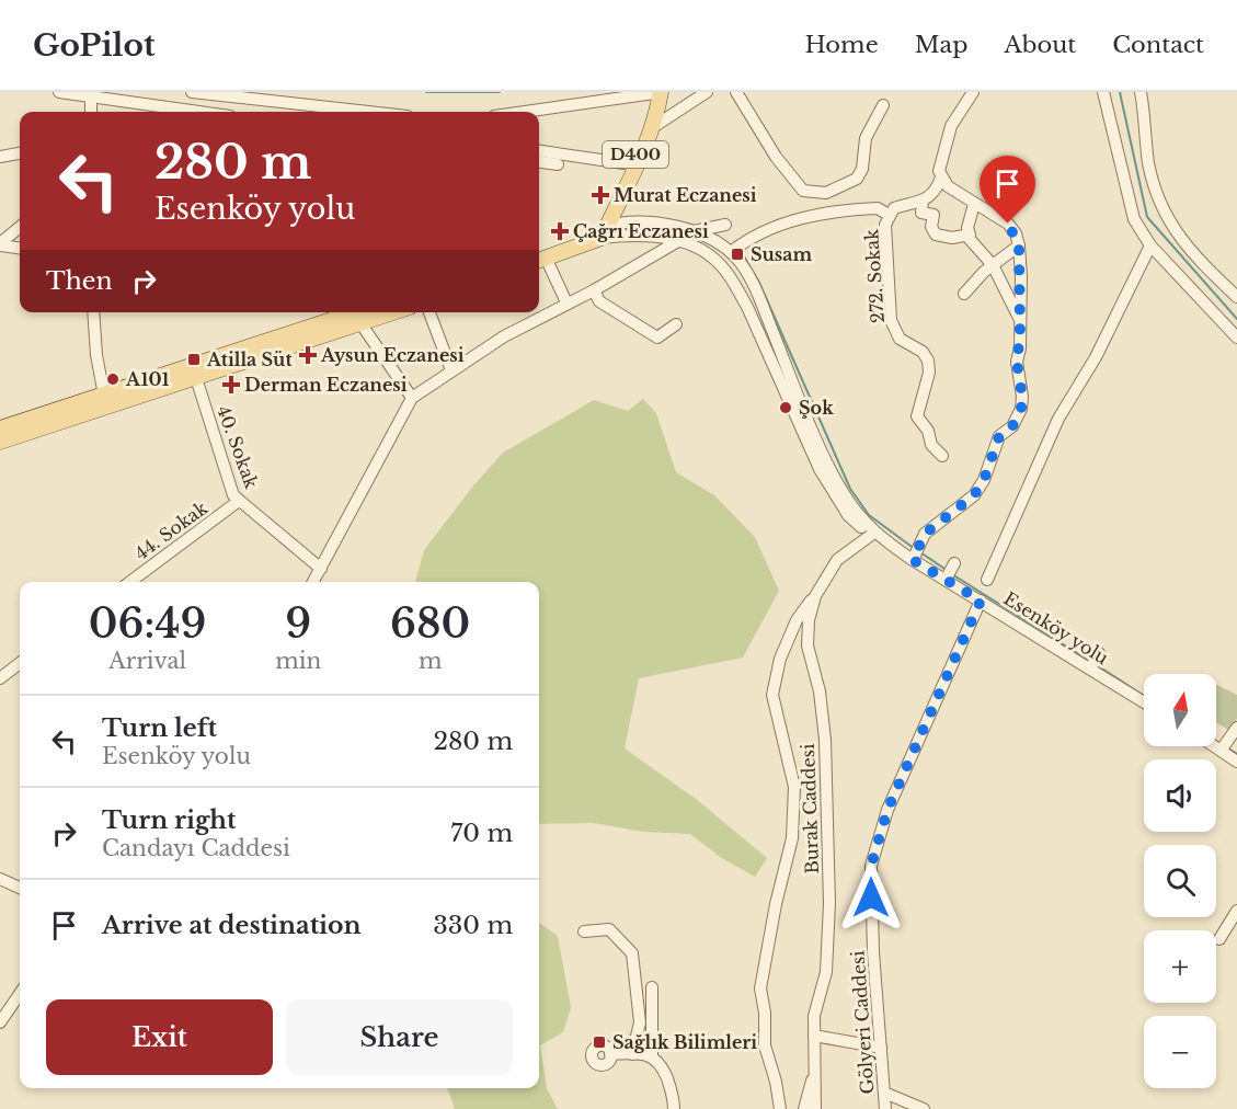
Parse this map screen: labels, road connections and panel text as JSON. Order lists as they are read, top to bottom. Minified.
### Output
{"streets":{"main road":["D400"],"street":["272. Sokak","40. Sokak","44. Sokak","Esenköy yolu","Burak Caddesi","Gölyeri Caddesi"]},"crossings":[["40. Sokak","44. Sokak"],["Esenköy yolu","Burak Caddesi"],["Esenköy yolu","Gölyeri Caddesi"]],"places":{"health":["Murat Eczanesi","Çağrı Eczanesi","Aysun Eczanesi","Derman Eczanesi"],"transit":["Susam","Atilla Süt","Sağlık Bilimleri"],"other":["A101","Şok"]},"north":"top","page":{"header":"GoPilot","nav":["Home","Map","About","Contact"],"turn":["280 m","Esenköy yolu"],"then":"Then","eta":["06:49","Arrival","9","min","680","m"],"map_buttons":["+","−"],"list":[{"name":"Turn left","note":"Esenköy yolu","value":"280 m"},{"name":"Turn right","note":"Candayı Caddesi","value":"70 m"},{"name":"Arrive at destination","value":"330 m"}],"buttons":["Exit","Share"]}}
